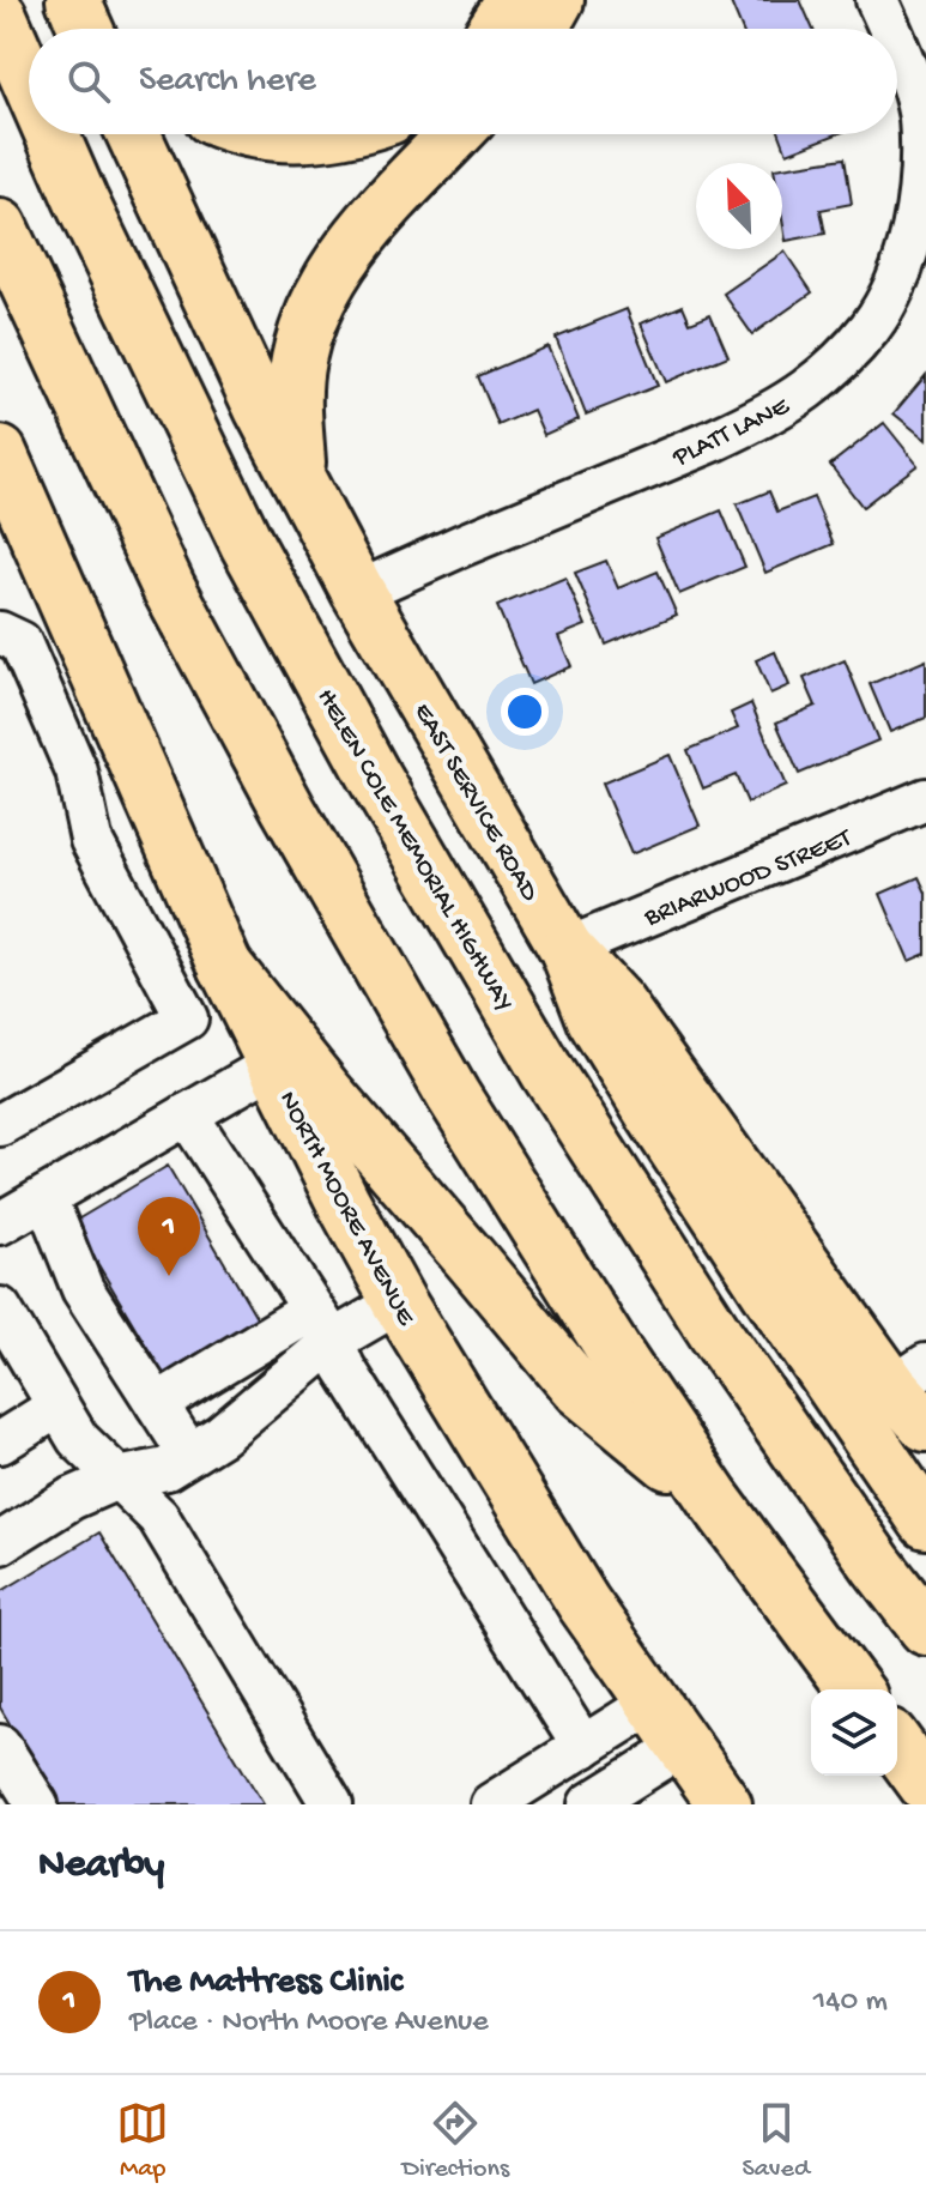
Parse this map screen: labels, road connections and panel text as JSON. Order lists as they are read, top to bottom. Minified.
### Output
{"streets":{"main road":["EAST SERVICE ROAD","HELEN COLE MEMORIAL HIGHWAY","NORTH MOORE AVENUE"],"street":["PLATT LANE","BRIARWOOD STREET"]},"crossings":[["PLATT LANE","EAST SERVICE ROAD"],["EAST SERVICE ROAD","BRIARWOOD STREET"]],"north":"top left","page":{"search":"Search here","pins":"1","heading":"Nearby","list":[{"mark":"1","name":"The Mattress Clinic","note":"Place · North Moore Avenue","value":"140 m"}],"nav":["Map","Directions","Saved"]}}
